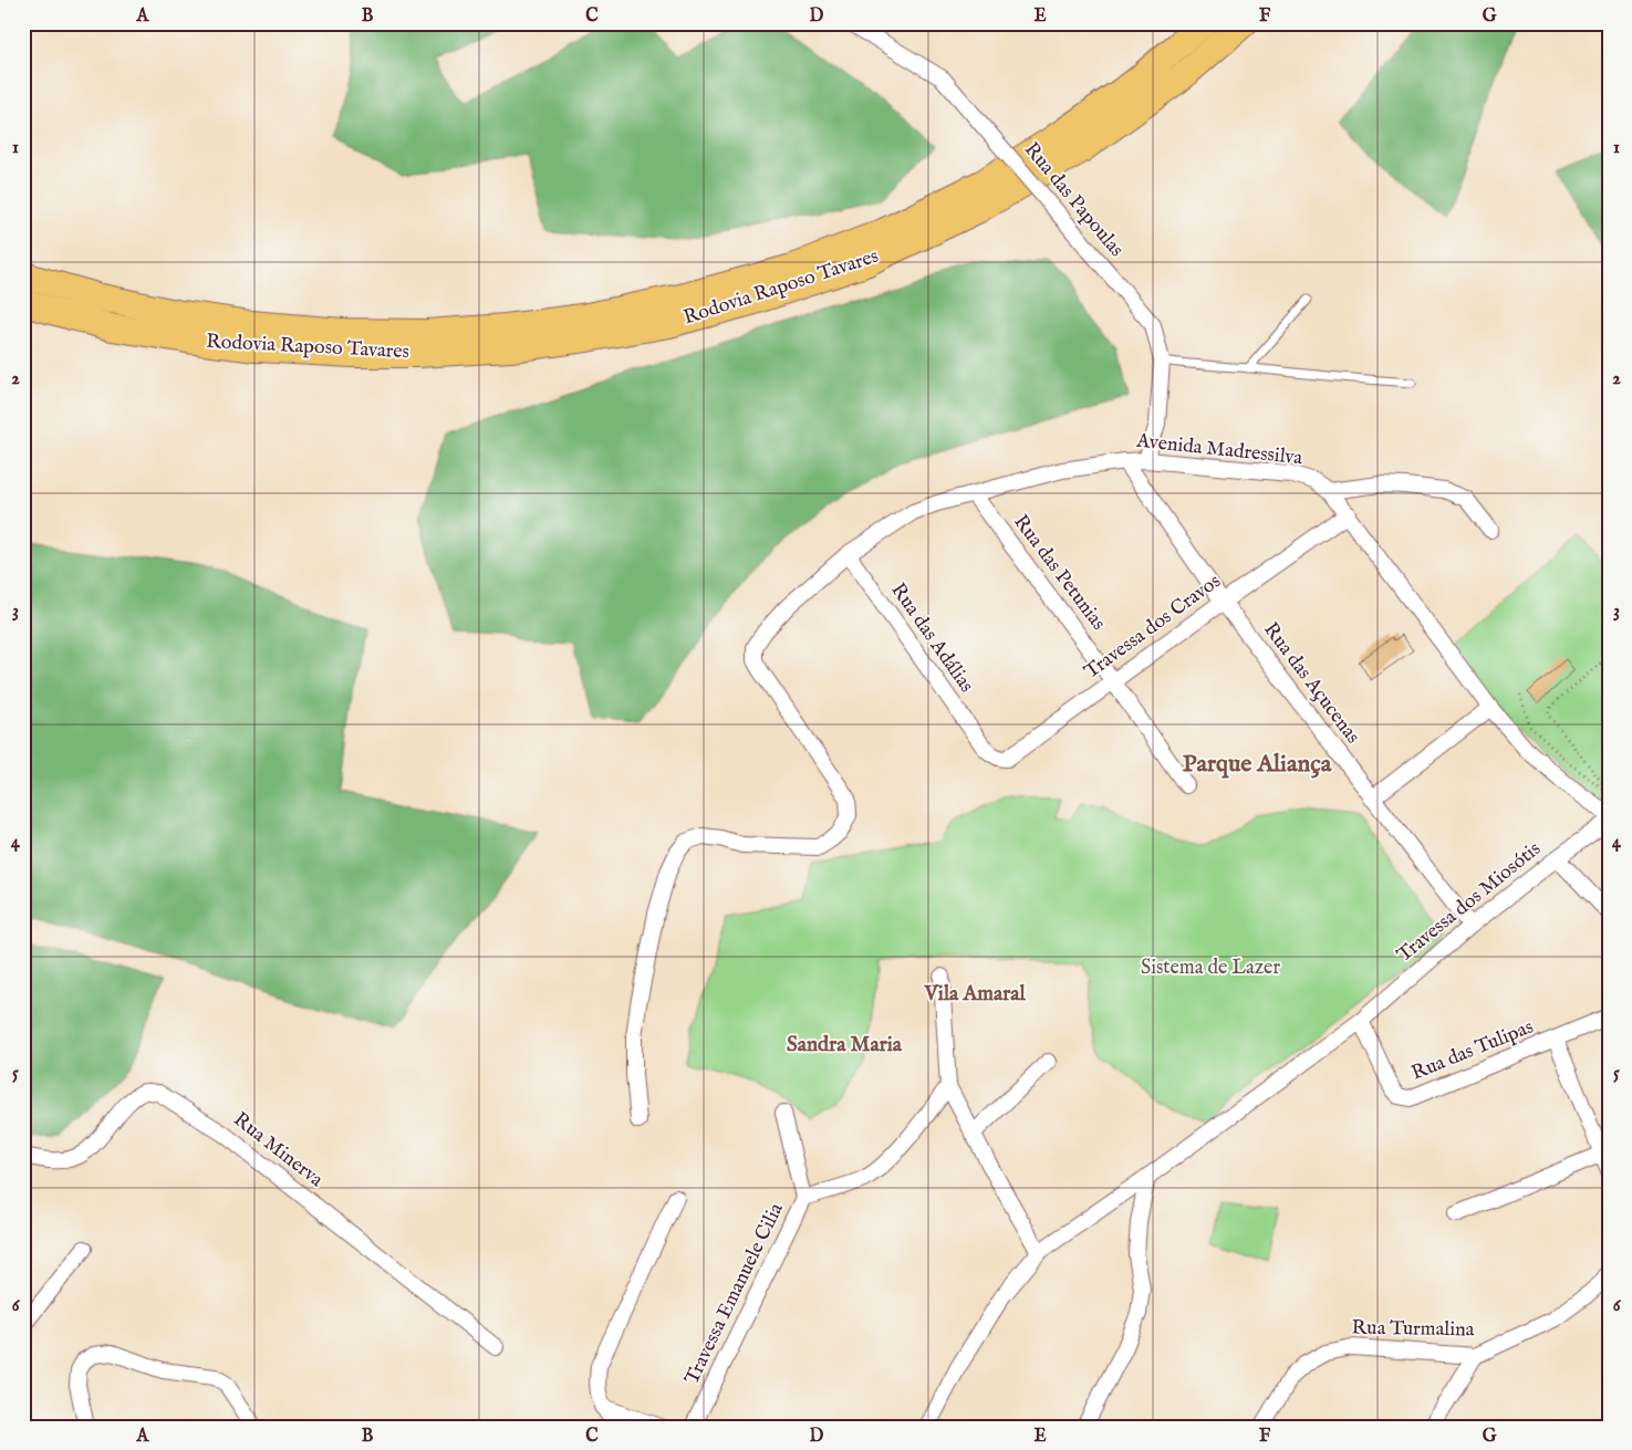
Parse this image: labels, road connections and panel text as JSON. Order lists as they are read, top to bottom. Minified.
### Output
{"streets":{"highway":["Rodovia Raposo Tavares"],"street":["Rua das Papoulas","Avenida Madressilva","Rua das Petunias","Travessa dos Cravos","Rua das Adálias","Rua das Açucenas","Travessa dos Miosótis","Rua das Tulipas","Rua Minerva","Travessa Emanuele Cilia","Rua Turmalina"]},"crossings":[["Rua das Papoulas","Avenida Madressilva"],["Avenida Madressilva","Rua das Petunias"],["Avenida Madressilva","Travessa dos Cravos"],["Avenida Madressilva","Rua das Adálias"],["Avenida Madressilva","Rua das Açucenas"],["Rua das Petunias","Travessa dos Cravos"],["Travessa dos Cravos","Rua das Adálias"],["Travessa dos Cravos","Rua das Açucenas"],["Rua das Açucenas","Travessa dos Miosótis"],["Travessa dos Miosótis","Rua das Tulipas"]],"districts":["Parque Aliança","Vila Amaral","Sandra Maria"],"parks":["Sistema de Lazer"],"grid":{"columns":["A","B","C","D","E","F","G"],"rows":["1","2","3","4","5","6"]}}
